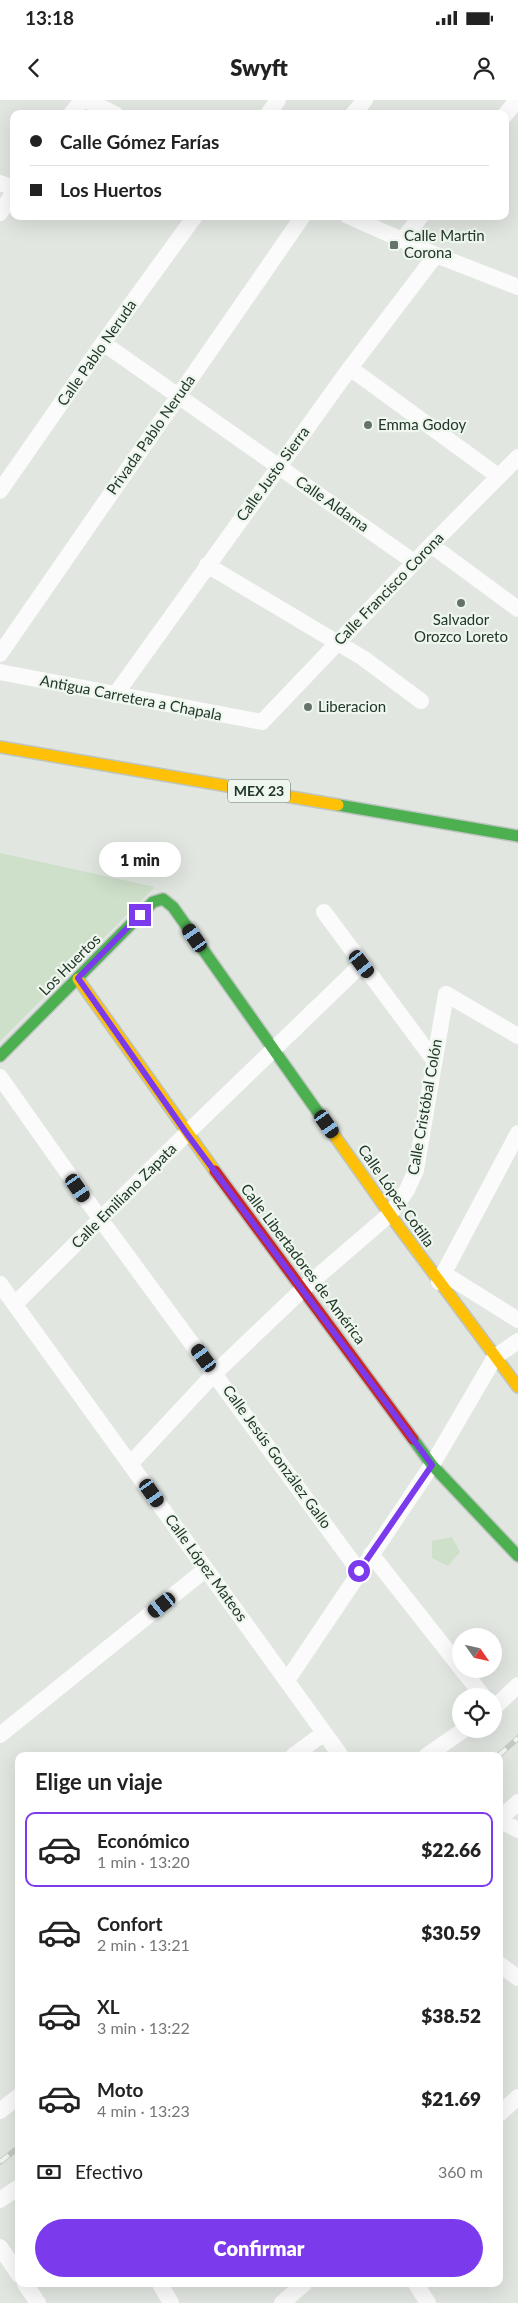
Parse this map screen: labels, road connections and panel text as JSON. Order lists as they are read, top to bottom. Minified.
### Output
{"streets":{"main road":["MEX 23","Los Huertos","Calle López Cotilla","Calle Libertadores de América"],"street":["Calle Pablo Neruda","Privada Pablo Neruda","Calle Justo Sierra","Calle Aldama","Calle Francisco Corona","Antigua Carretera a Chapala","Calle Cristóbal Colón","Calle Emiliano Zapata","Calle Jesús González Gallo","Calle López Mateos"]},"crossings":[["Calle Pablo Neruda","Calle Aldama"],["Privada Pablo Neruda","Calle Aldama"],["Calle Justo Sierra","Calle Aldama"],["Calle Justo Sierra","Antigua Carretera a Chapala"],["Calle Aldama","Calle Francisco Corona"],["Calle Francisco Corona","Antigua Carretera a Chapala"],["Los Huertos","Calle López Cotilla"],["Los Huertos","Calle Libertadores de América"],["Calle Cristóbal Colón","Calle López Cotilla"],["Calle Cristóbal Colón","Calle Libertadores de América"],["Calle Cristóbal Colón","Calle Jesús González Gallo"],["Calle Cristóbal Colón","Calle López Mateos"],["Calle Emiliano Zapata","Calle López Cotilla"],["Calle Emiliano Zapata","Calle Libertadores de América"],["Calle Emiliano Zapata","Calle Jesús González Gallo"],["Calle Emiliano Zapata","Calle López Mateos"]],"places":{"transit":["Calle Martin Corona"],"other":["Emma Godoy","Salvador Orozco Loreto","Liberacion"]},"north":"bottom right","page":{"status":"13:18","header":"Swyft","banner":["Calle Gómez Farías","Los Huertos"],"bubble":"1 min","heading":"Elige un viaje","list":[{"name":"Económico","note":"1 min · 13:20","value":"$22.66"},{"name":"Confort","note":"2 min · 13:21","value":"$30.59"},{"name":"XL","note":"3 min · 13:22","value":"$38.52"},{"name":"Moto","note":"4 min · 13:23","value":"$21.69"}],"pay":["Efectivo","360 m"],"buttons":"Confirmar"}}
